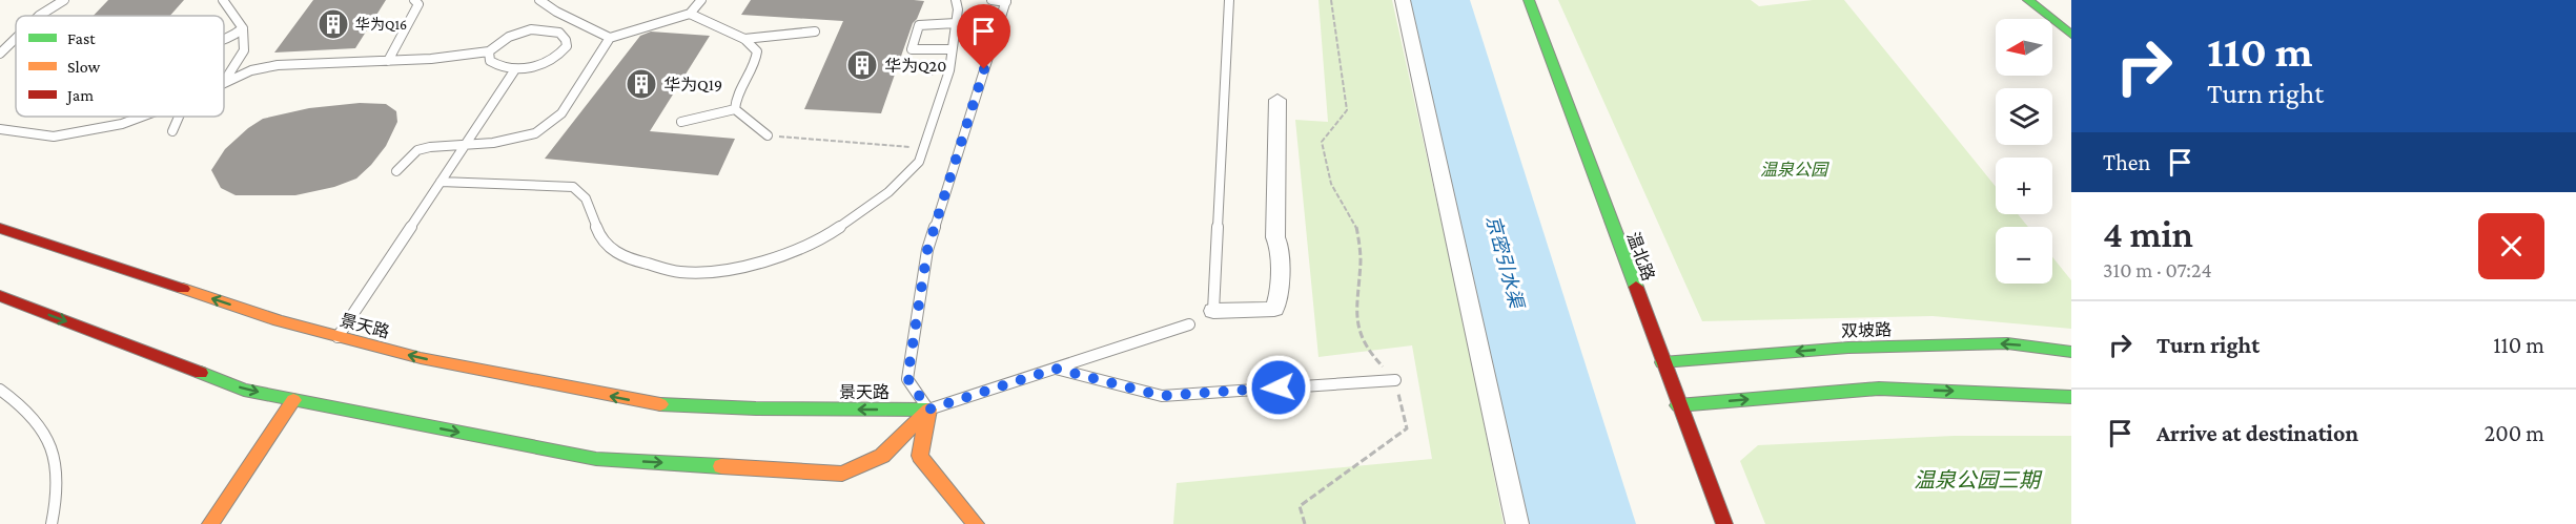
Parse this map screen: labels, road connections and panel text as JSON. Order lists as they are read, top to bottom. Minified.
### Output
{"streets":{"street":["温北路","景天路","双坡路"]},"crossings":[["温北路","双坡路"]],"water":["京密引水渠"],"parks":["温泉公园","温泉公园三期"],"places":{"building":["华为Q16","华为Q20","华为Q19"]},"legend":["Fast","Slow","Jam"],"north":"left","page":{"turn":["110 m","Turn right"],"map_buttons":["+","−"],"then":"Then","heading":["4 min","310 m · 07:24"],"list":[{"name":"Turn right","value":"110 m"},{"name":"Arrive at destination","value":"200 m"}]}}
